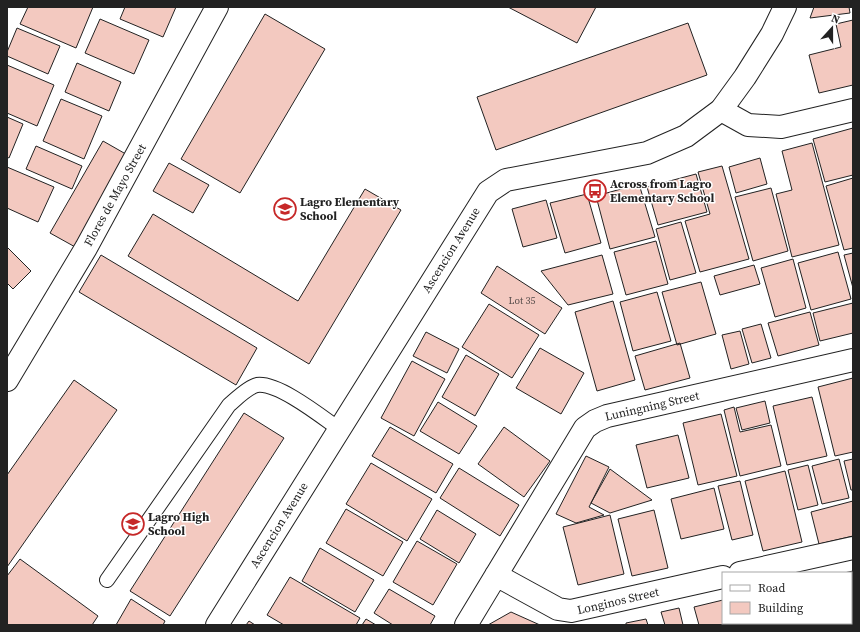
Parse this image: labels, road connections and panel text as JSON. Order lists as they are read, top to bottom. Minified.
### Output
{"streets":{"street":["Flores de Mayo Street","Ascencion Avenue","Luningning Street","Longinos Street"]},"crossings":[["Luningning Street","Longinos Street"]],"places":{"bus stop":["Across from Lagro Elementary School"],"school or university":["Lagro Elementary School","Lagro High School"]},"house_numbers":["Lot 35"],"legend":["Road","Building"],"north":"top"}
